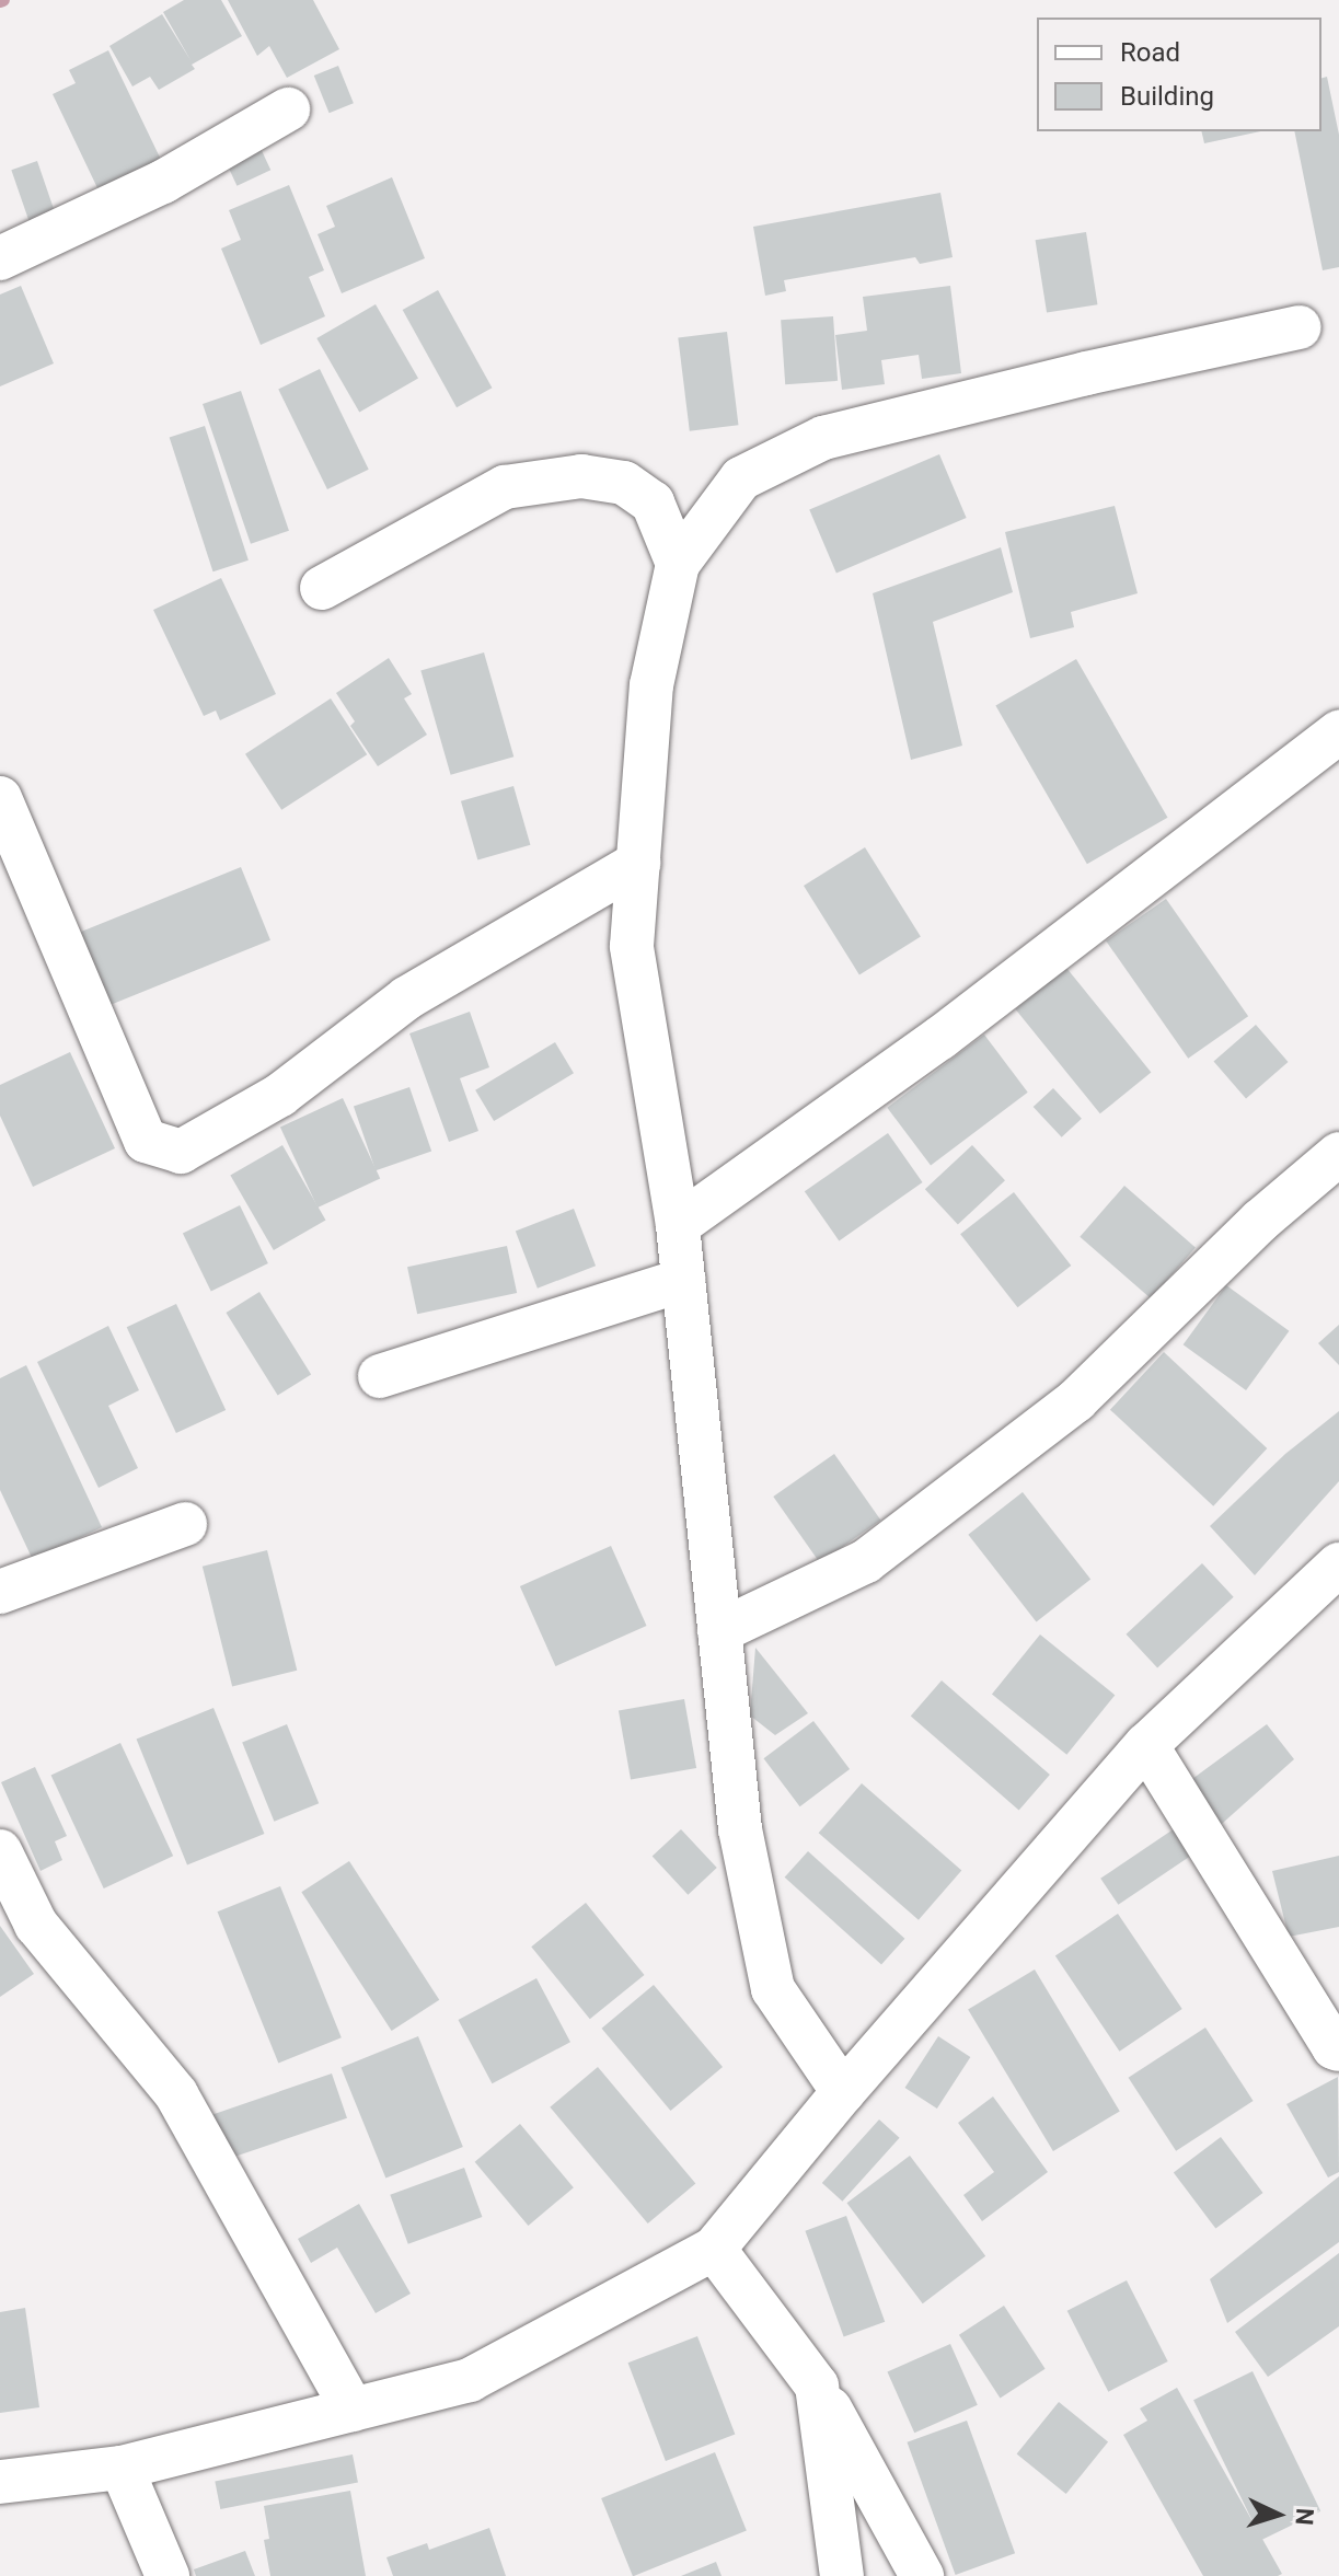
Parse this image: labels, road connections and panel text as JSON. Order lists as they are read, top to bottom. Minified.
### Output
{"legend":["Road","Building"],"north":"right"}
